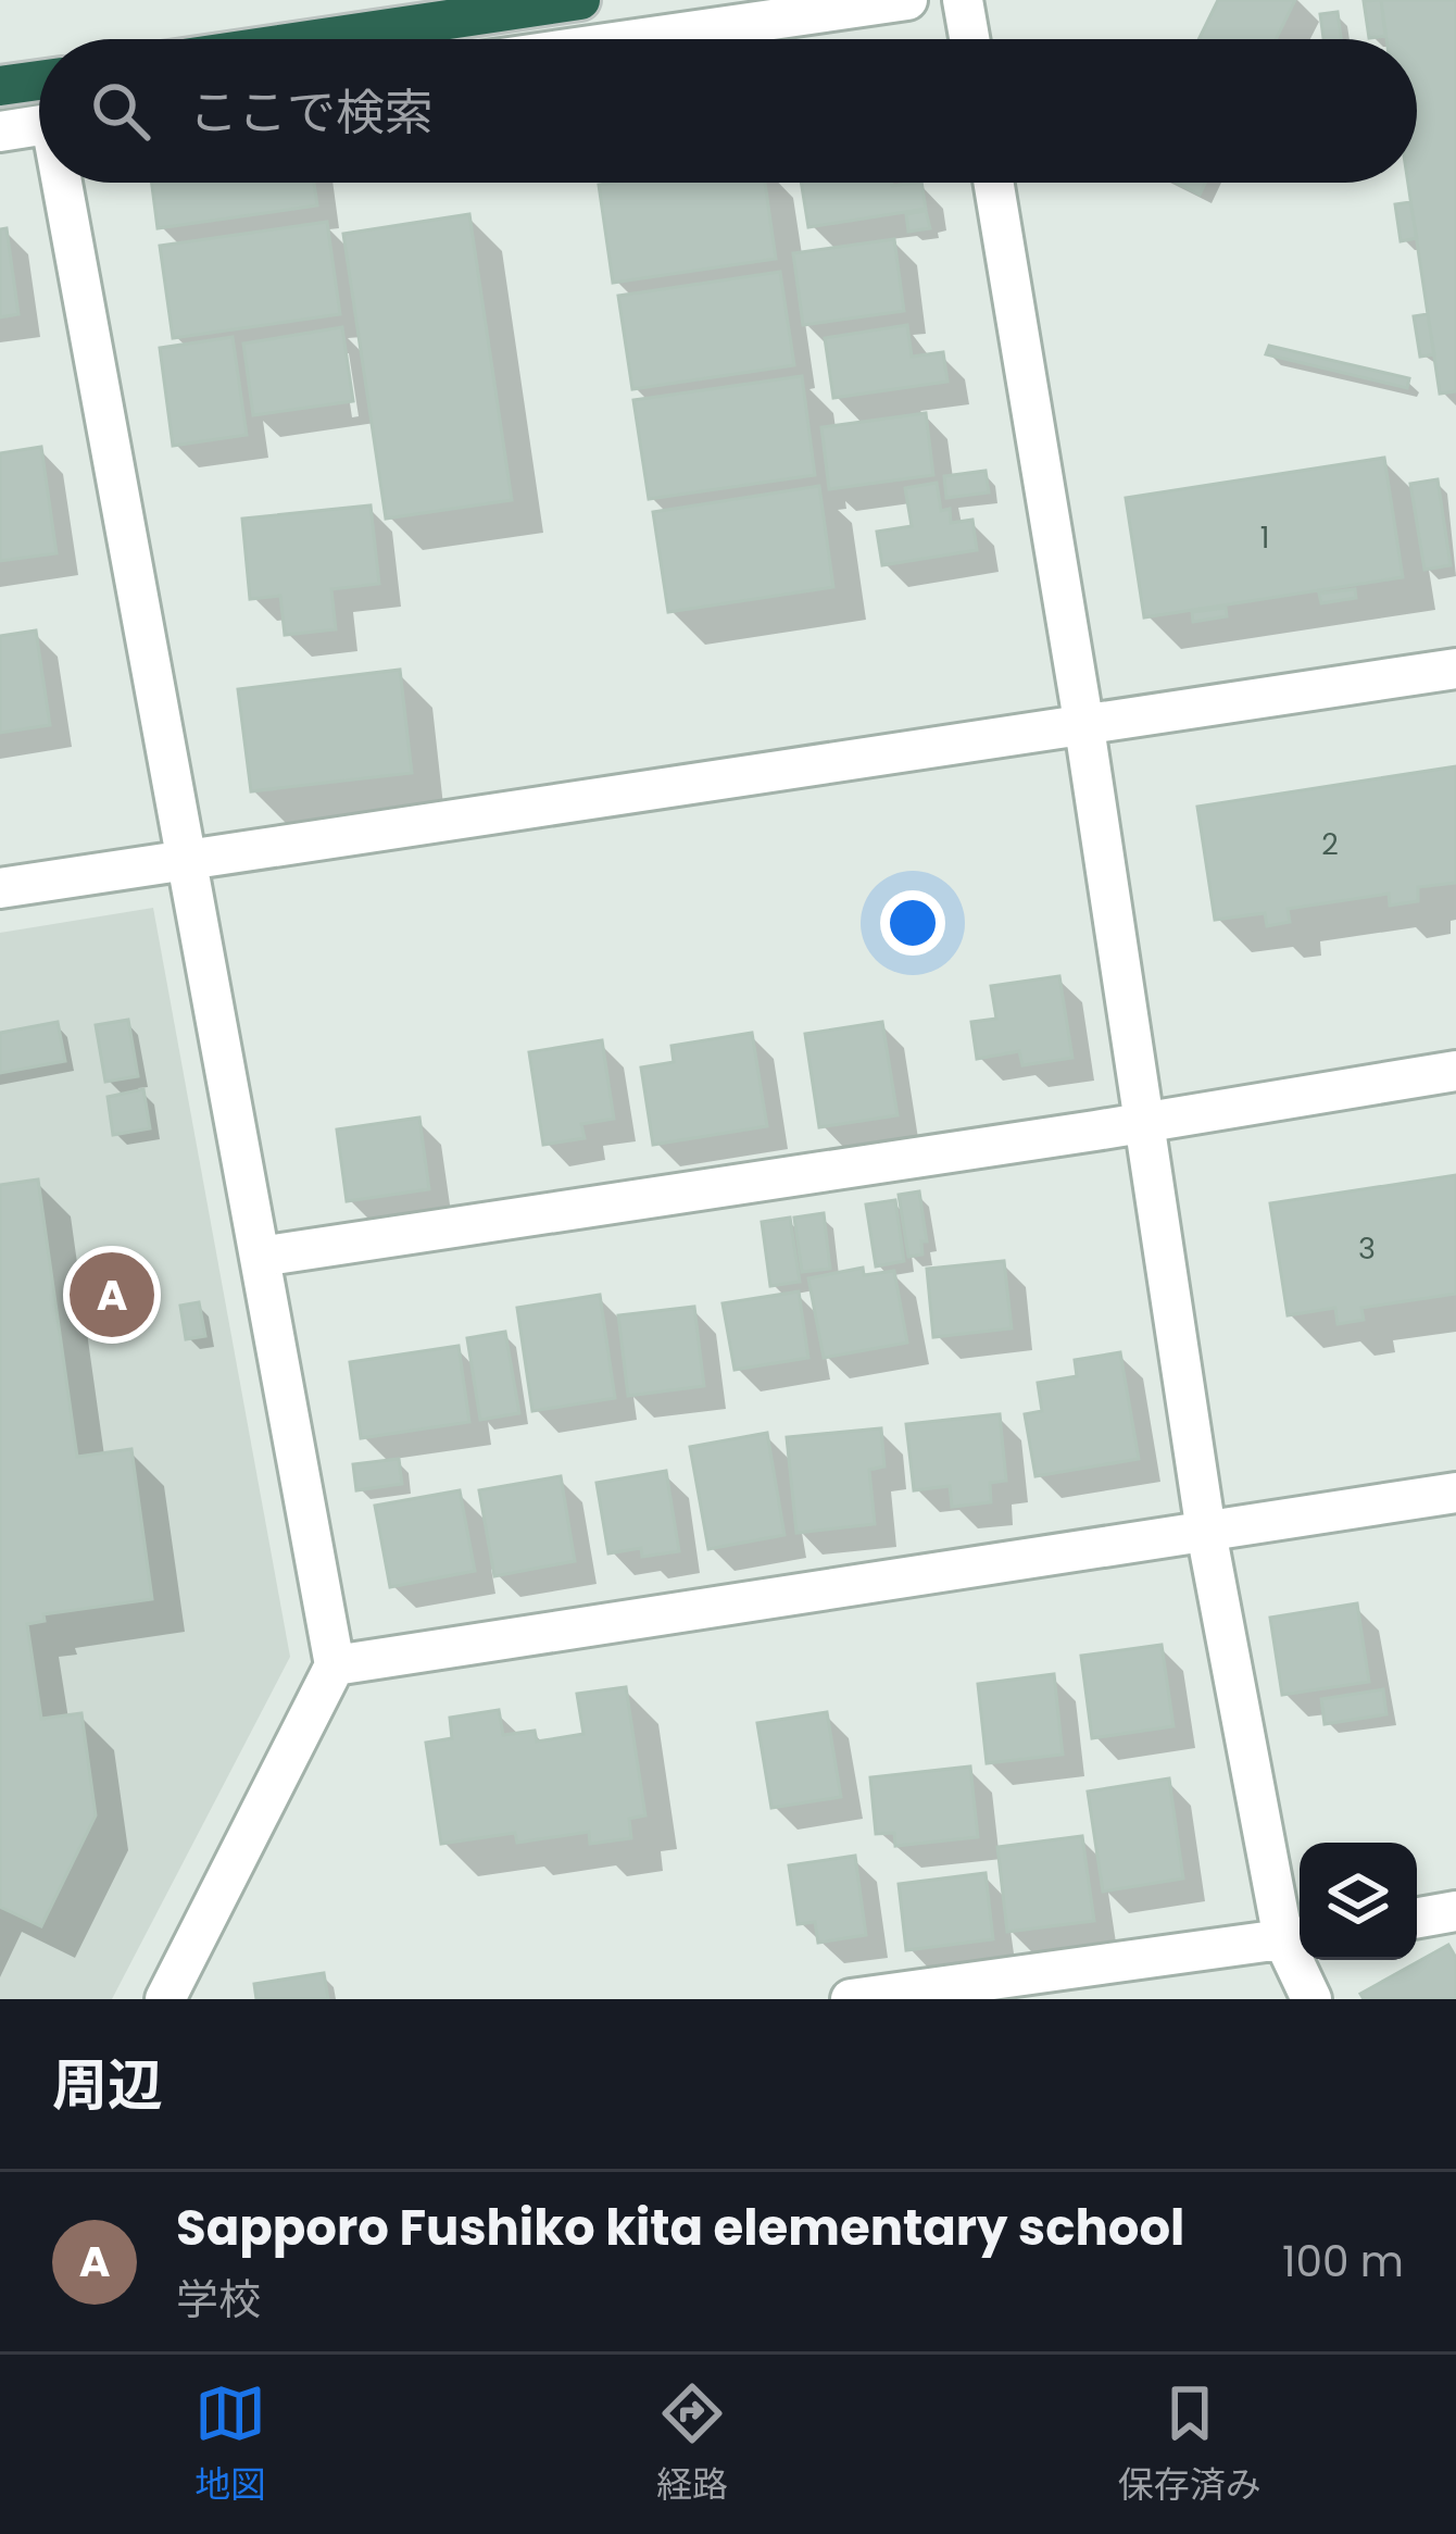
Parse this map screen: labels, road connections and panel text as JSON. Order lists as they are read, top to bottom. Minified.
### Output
{"house_numbers":["1","2","3"],"page":{"search":"ここで検索","pins":"A","heading":"周辺","list":[{"mark":"A","name":"Sapporo Fushiko kita elementary school","note":"学校","value":"100 m"}],"nav":["地図","経路","保存済み"]}}
